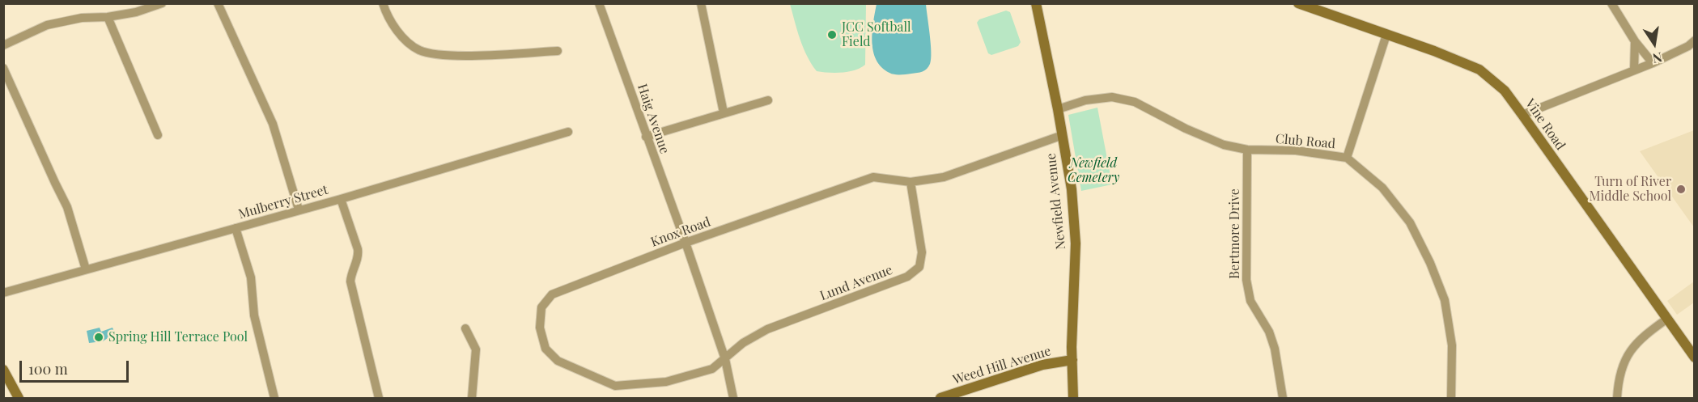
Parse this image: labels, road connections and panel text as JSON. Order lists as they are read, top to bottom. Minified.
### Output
{"streets":{"main road":["Vine Road","Newfield Avenue","Weed Hill Avenue"],"street":["Haig Avenue","Club Road","Mulberry Street","Knox Road","Bertmore Drive","Lund Avenue"]},"crossings":[["Haig Avenue","Knox Road"],["Haig Avenue","Lund Avenue"],["Club Road","Newfield Avenue"],["Club Road","Bertmore Drive"],["Newfield Avenue","Knox Road"],["Newfield Avenue","Weed Hill Avenue"],["Knox Road","Lund Avenue"]],"parks":["Newfield Cemetery"],"places":["JCC Softball Field","Turn of River Middle School","Spring Hill Terrace Pool"],"scale_bar":"100 m","north":"bottom"}
